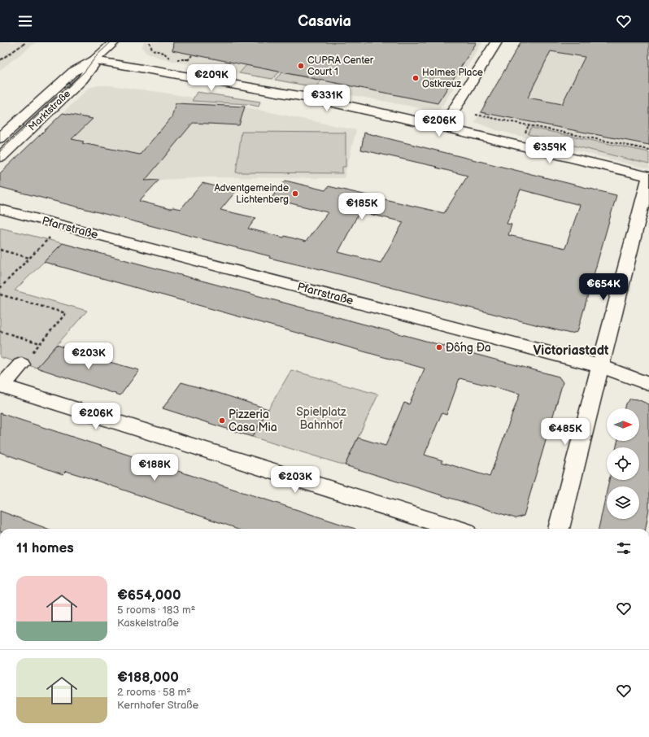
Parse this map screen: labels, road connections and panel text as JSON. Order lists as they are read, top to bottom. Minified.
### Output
{"streets":{"street":["Marktstraße","Pfarrstraße"]},"districts":["Victoriastadt"],"parks":["Spielplatz Bahnhof"],"places":["CUPRA Center Court 1","Holmes Place Ostkreuz","Adventgemeinde Lichtenberg","Đống Đa","Pizzeria Casa Mia"],"north":"right","page":{"header":"Casavia","price":["€209K","€331K","€206K","€359K","€185K","€654K","€203K","€206K","€485K","€188K","€203K"],"heading":"11 homes","list":[{"name":"€654,000","note":"5 rooms · 183 m² · Kaskelstraße"},{"name":"€188,000","note":"2 rooms · 58 m² · Kernhofer Straße"}]}}
